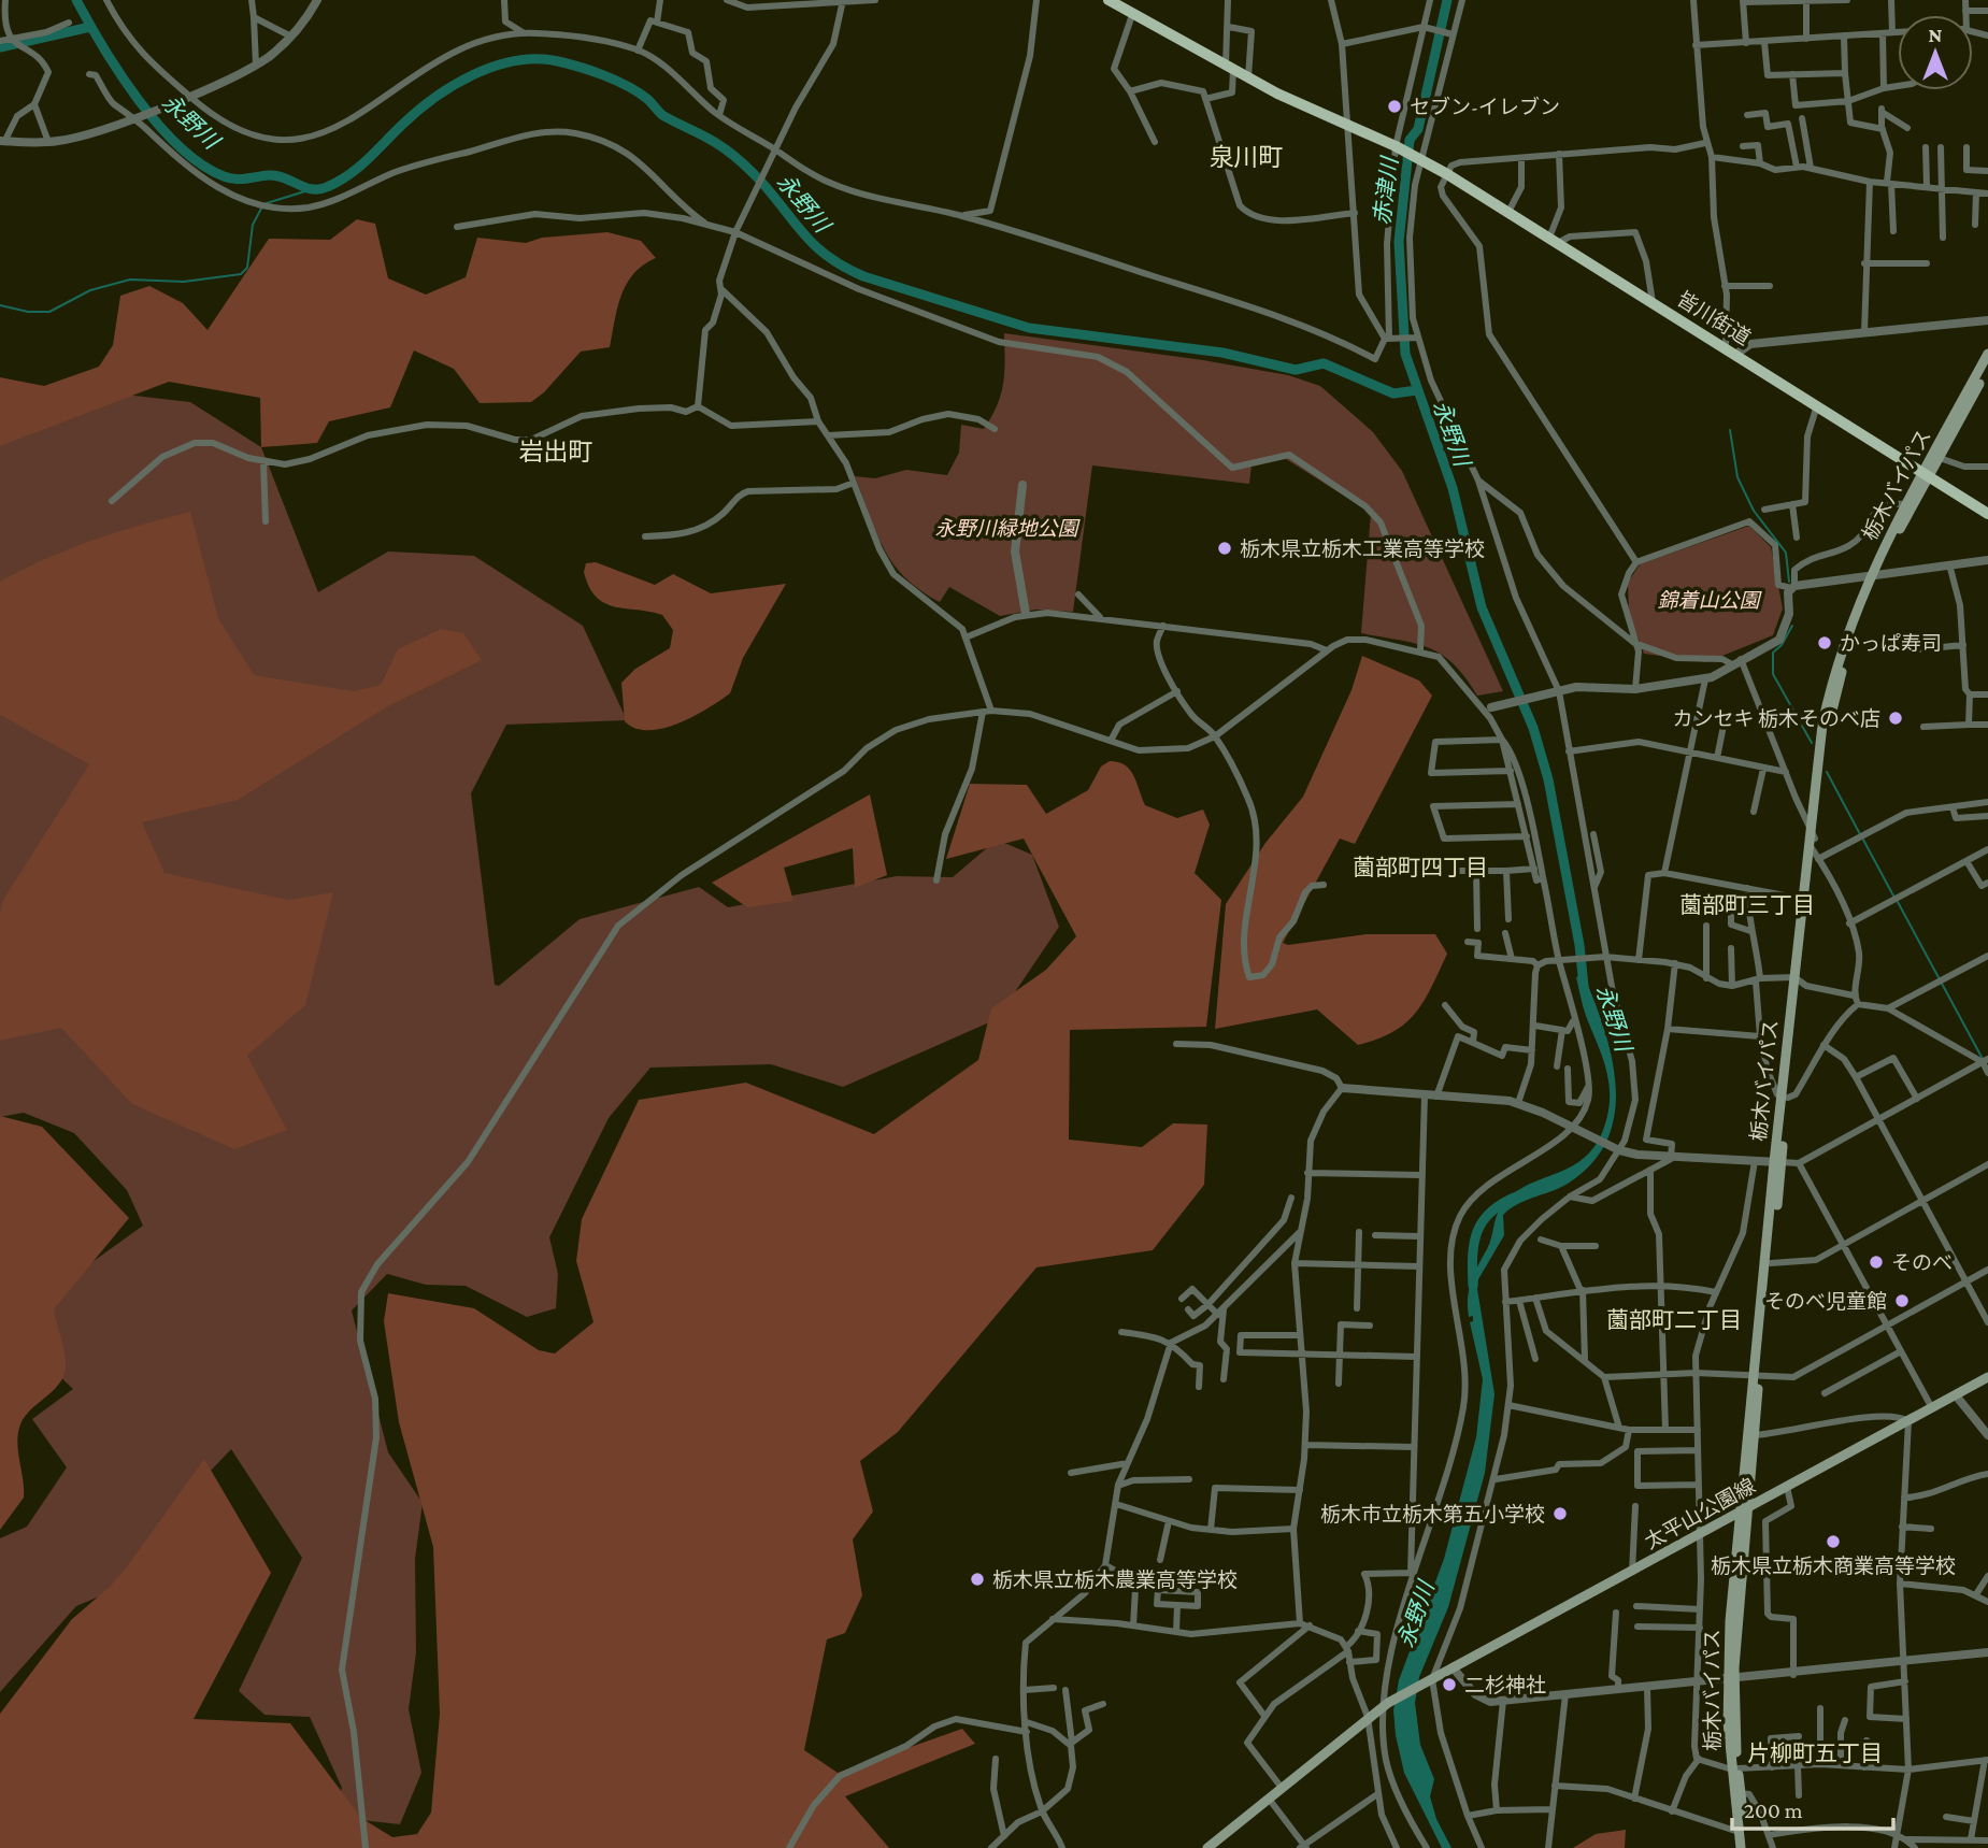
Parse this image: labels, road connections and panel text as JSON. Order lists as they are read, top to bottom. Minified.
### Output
{"streets":{"main road":["皆川街道","栃木バイパス","太平山公園線"]},"crossings":[["皆川街道","栃木バイパス"],["栃木バイパス","太平山公園線"]],"districts":["泉川町","岩出町","薗部町四丁目","薗部町三丁目","薗部町二丁目","片柳町五丁目"],"water":["永野川","赤津川"],"parks":["永野川緑地公園","錦着山公園"],"places":["セブン-イレブン","栃木県立栃木工業高等学校","かっぱ寿司","カンセキ 栃木そのべ店","そのべ","そのべ児童館","栃木市立栃木第五小学校","栃木県立栃木商業高等学校","栃木県立栃木農業高等学校","二杉神社"],"scale_bar":"200 m","north":"top"}
